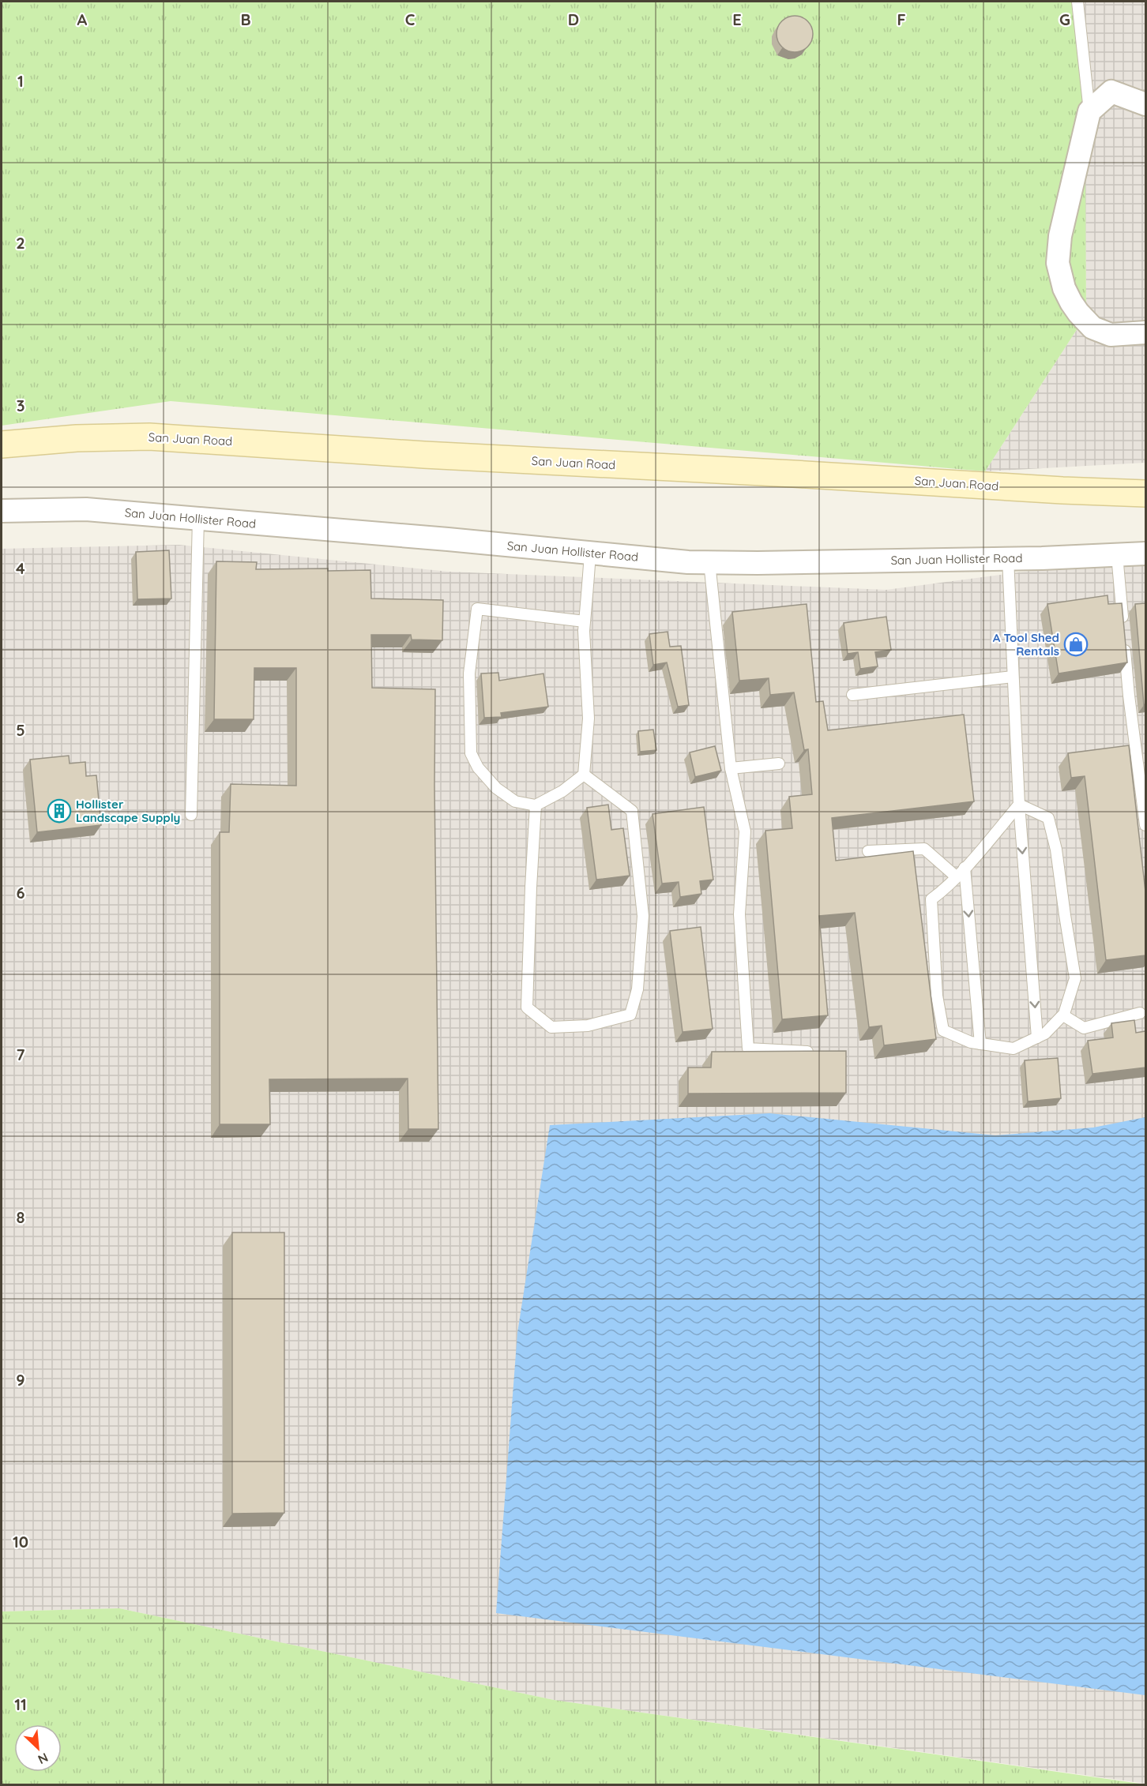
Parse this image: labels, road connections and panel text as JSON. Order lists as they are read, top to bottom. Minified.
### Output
{"streets":{"main road":["San Juan Road"],"street":["San Juan Hollister Road"]},"places":{"shop":["A Tool Shed Rentals"],"building":["Hollister Landscape Supply"]},"north":"bottom right","grid":{"columns":["A","B","C","D","E","F","G"],"rows":["1","2","3","4","5","6","7","8","9","10","11"]}}
